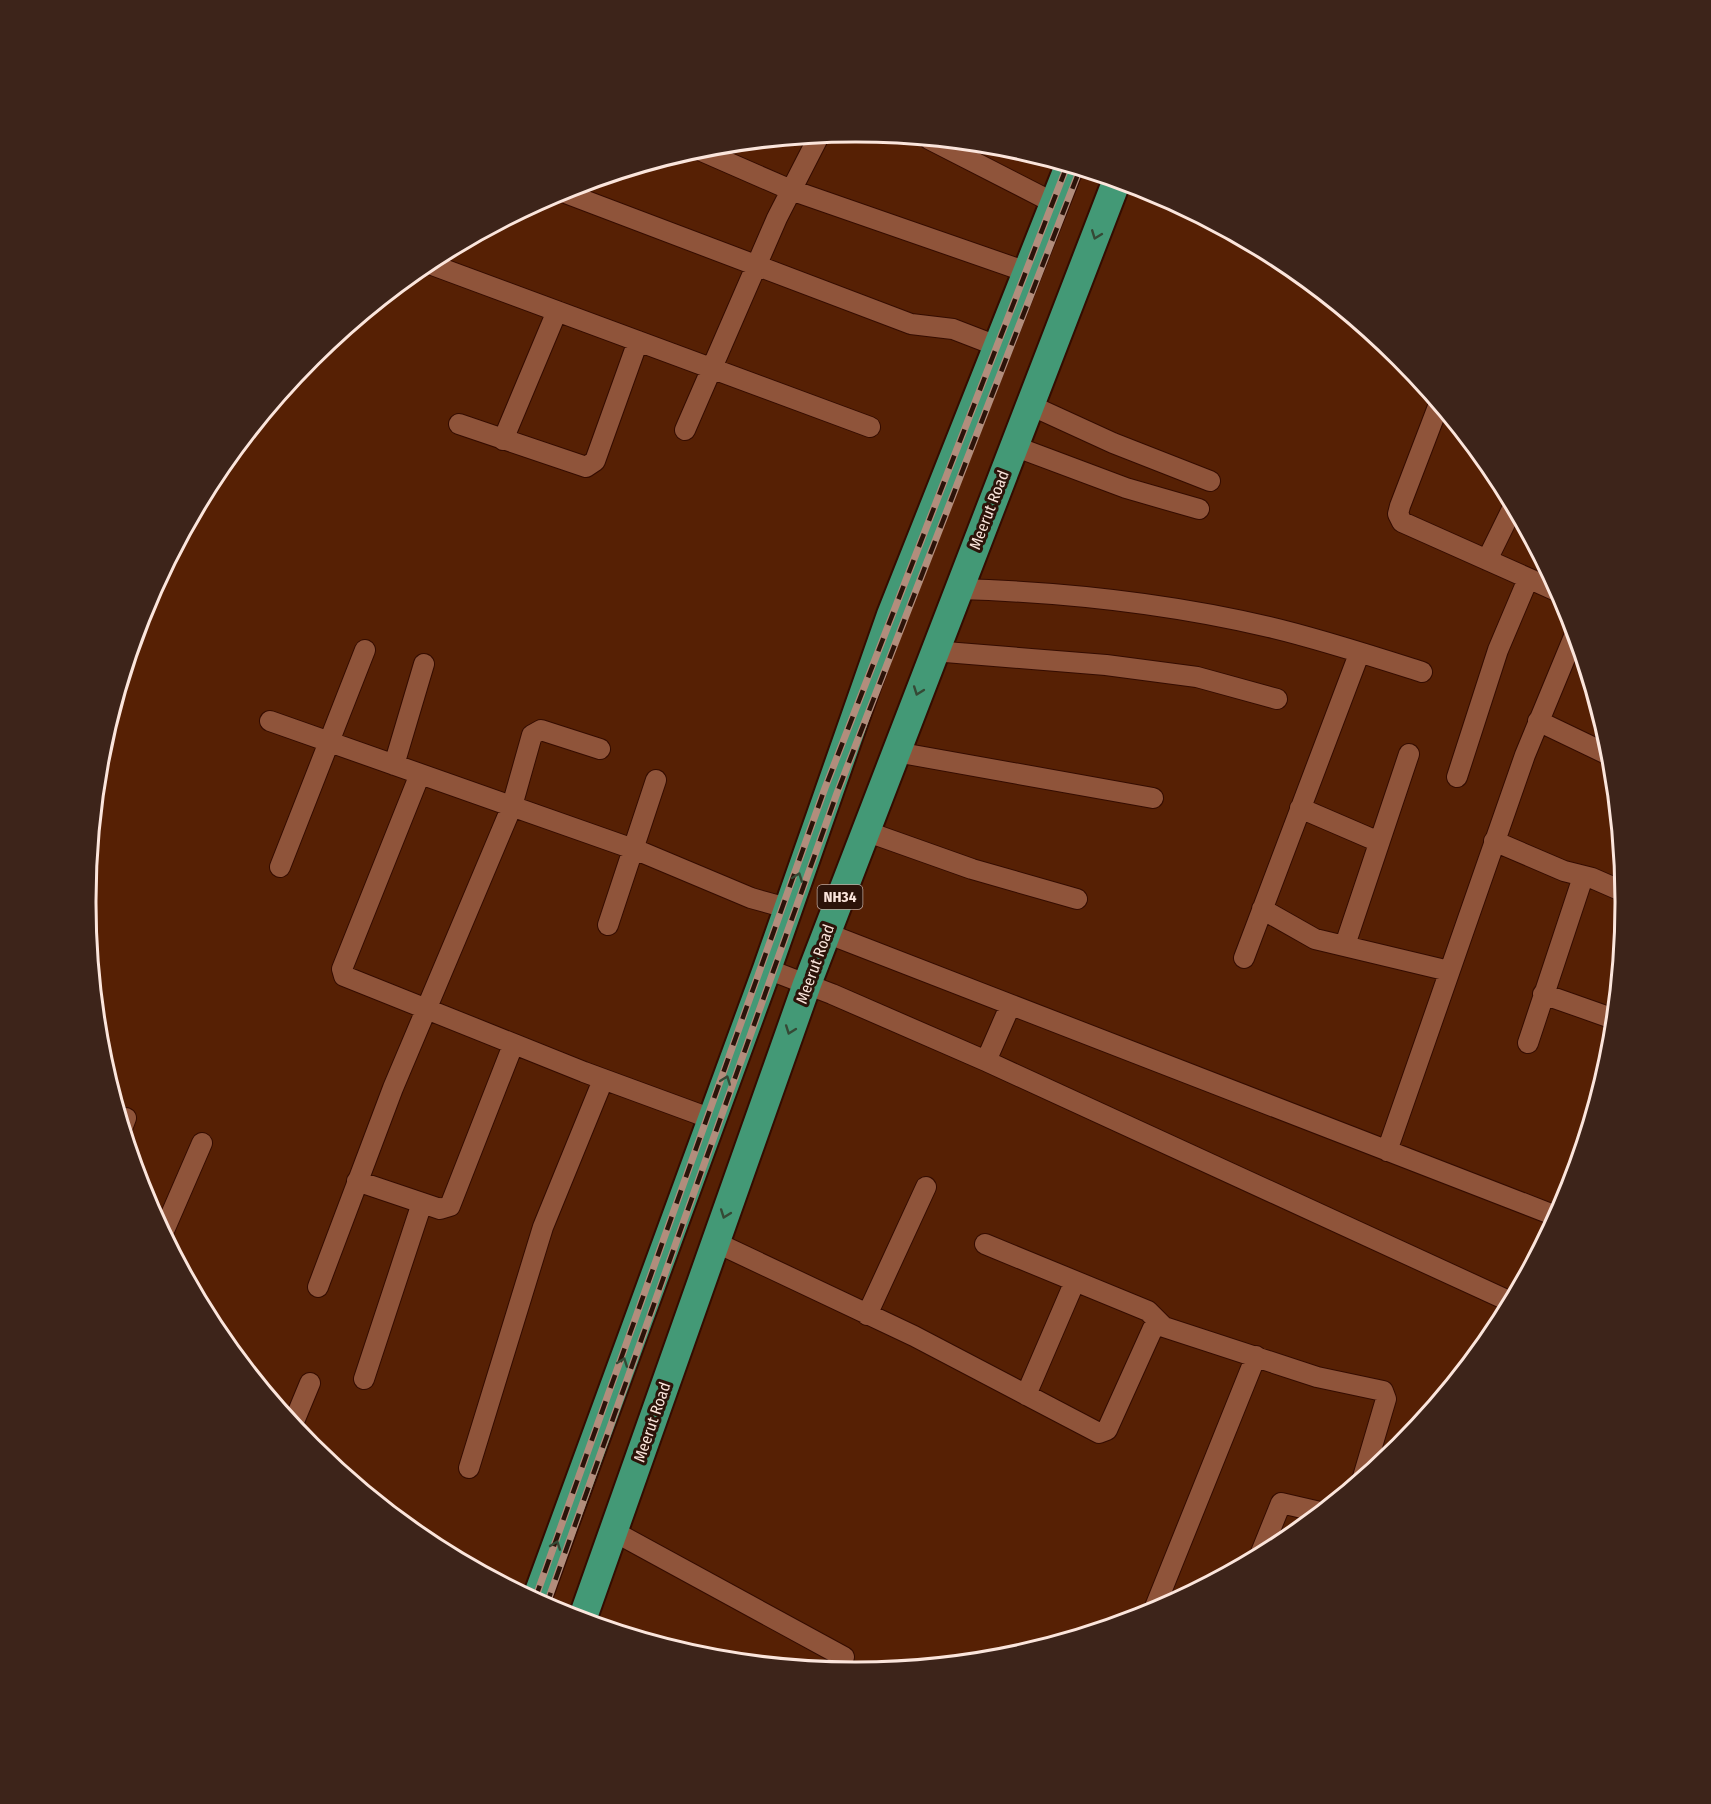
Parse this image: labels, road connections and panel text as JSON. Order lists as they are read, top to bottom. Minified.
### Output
{"streets":{"highway":["Meerut Road","NH34"]}}
